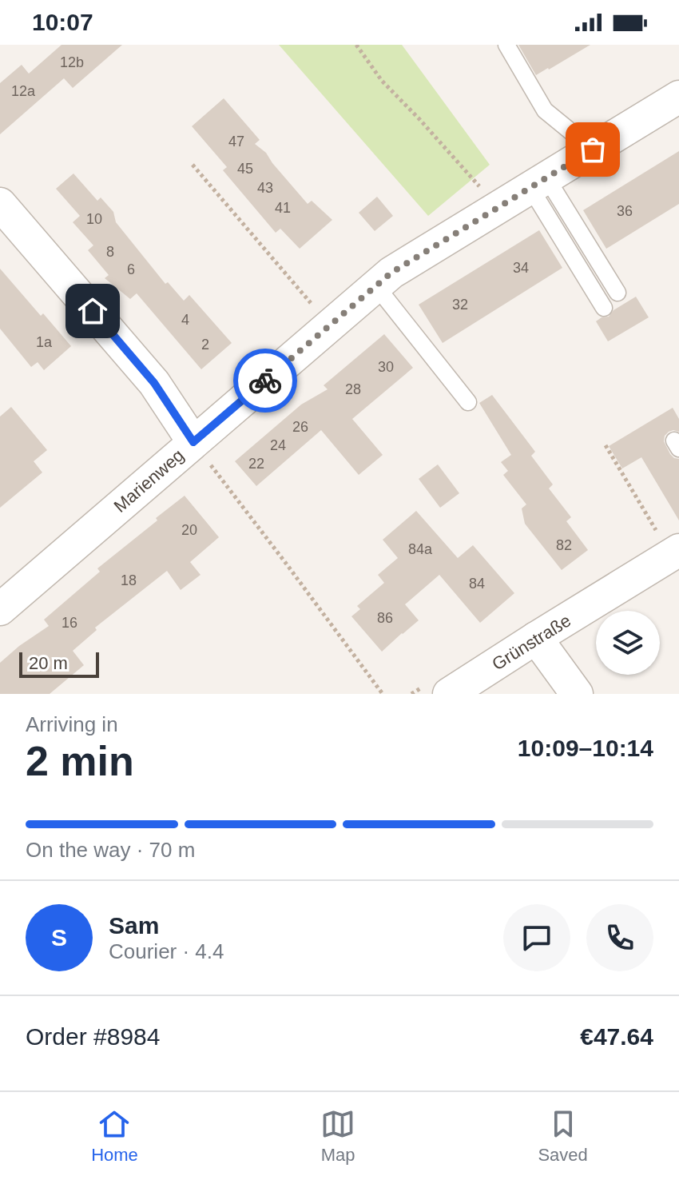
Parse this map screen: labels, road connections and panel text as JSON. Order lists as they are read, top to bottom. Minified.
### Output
{"streets":{"street":["Marienweg","Grünstraße"]},"house_numbers":["12b","12a","47","45","43","41","36","10","8","34","6","32","4","1a","2","30","28","26","24","22","20","82","84a","18","84","86","16"],"scale_bar":"20 m","page":{"status":"10:07","scale":"20 m","heading":["2 min","Arriving in","10:09–10:14"],"panel":["Sam","Courier · 4.4","Order #8984","€47.64"],"bar":"On the way · 70 m","round":"S","tabs":["Home","Map","Saved"]}}
